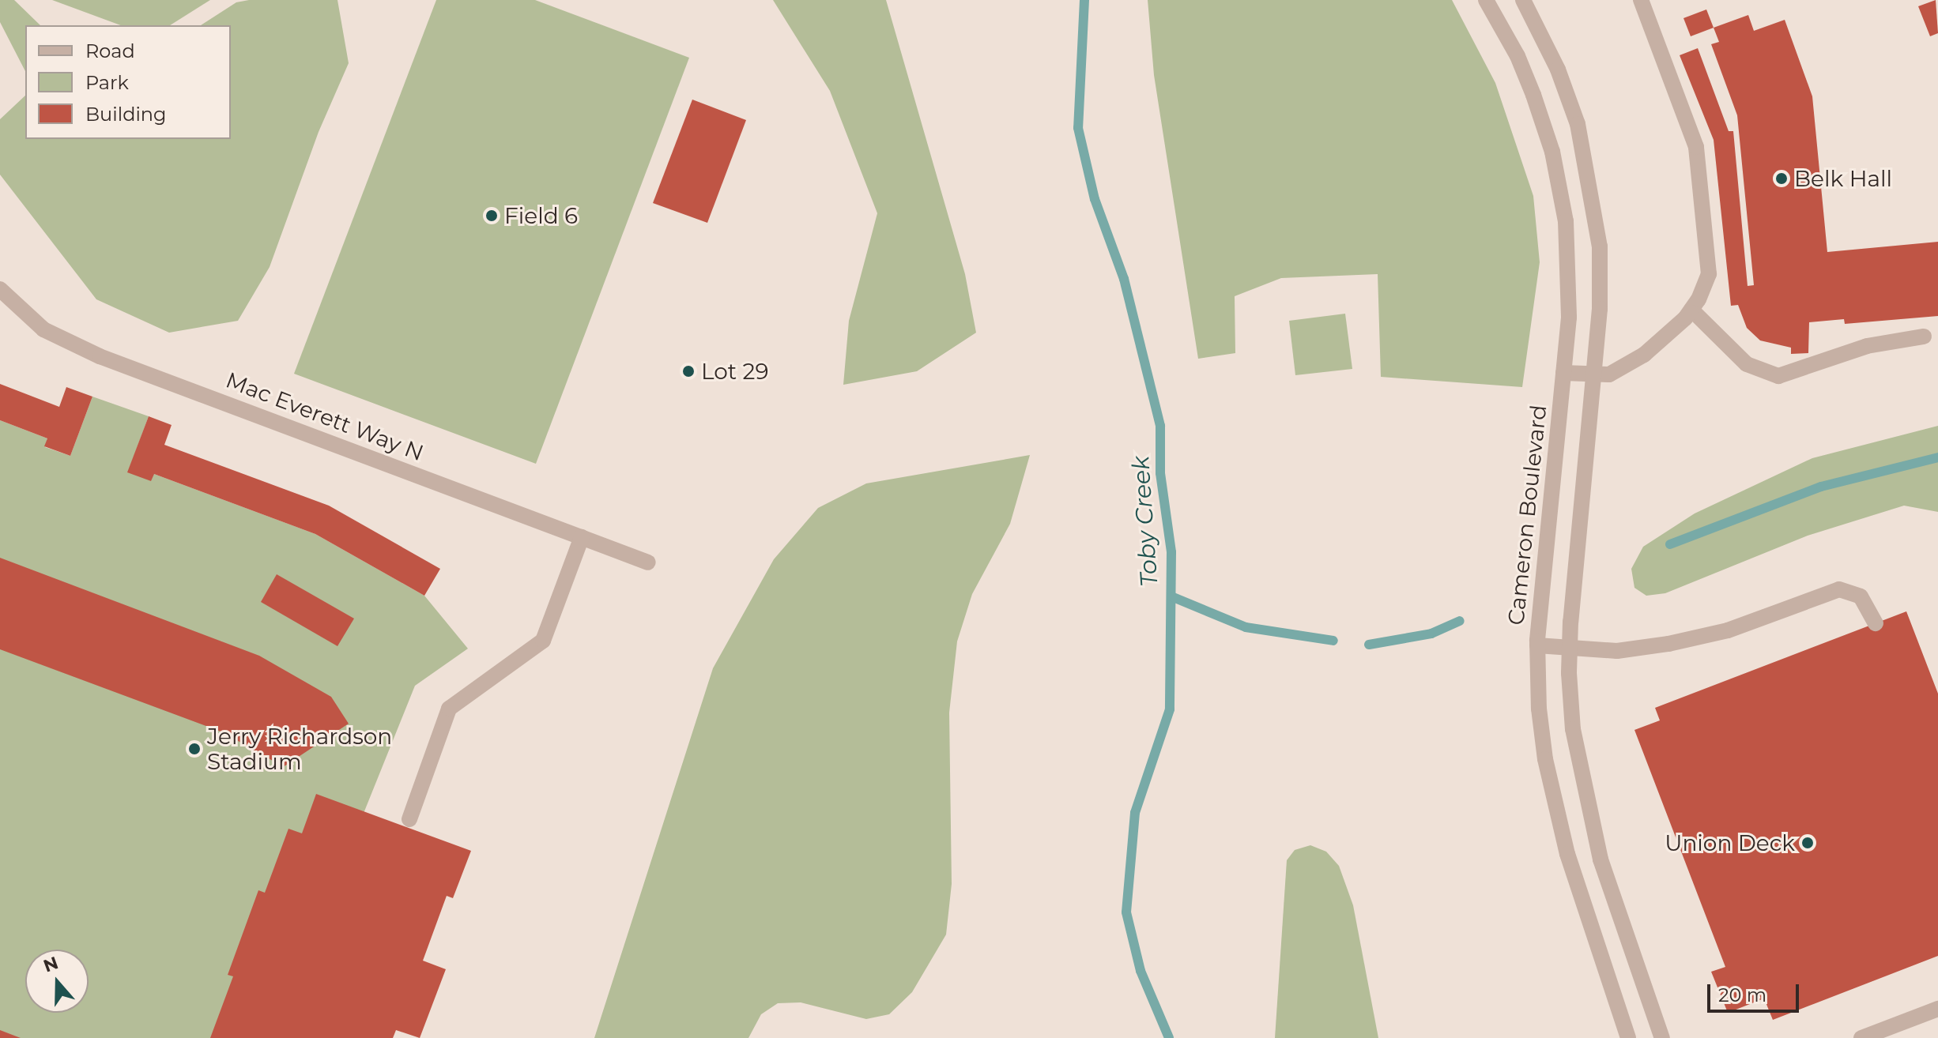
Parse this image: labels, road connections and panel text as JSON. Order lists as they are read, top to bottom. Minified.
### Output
{"streets":{"street":["Mac Everett Way N","Cameron Boulevard"]},"water":["Toby Creek"],"places":["Belk Hall","Field 6","Lot 29","Jerry Richardson Stadium","Union Deck"],"legend":["Road","Park","Building"],"scale_bar":"20 m","north":"top"}
